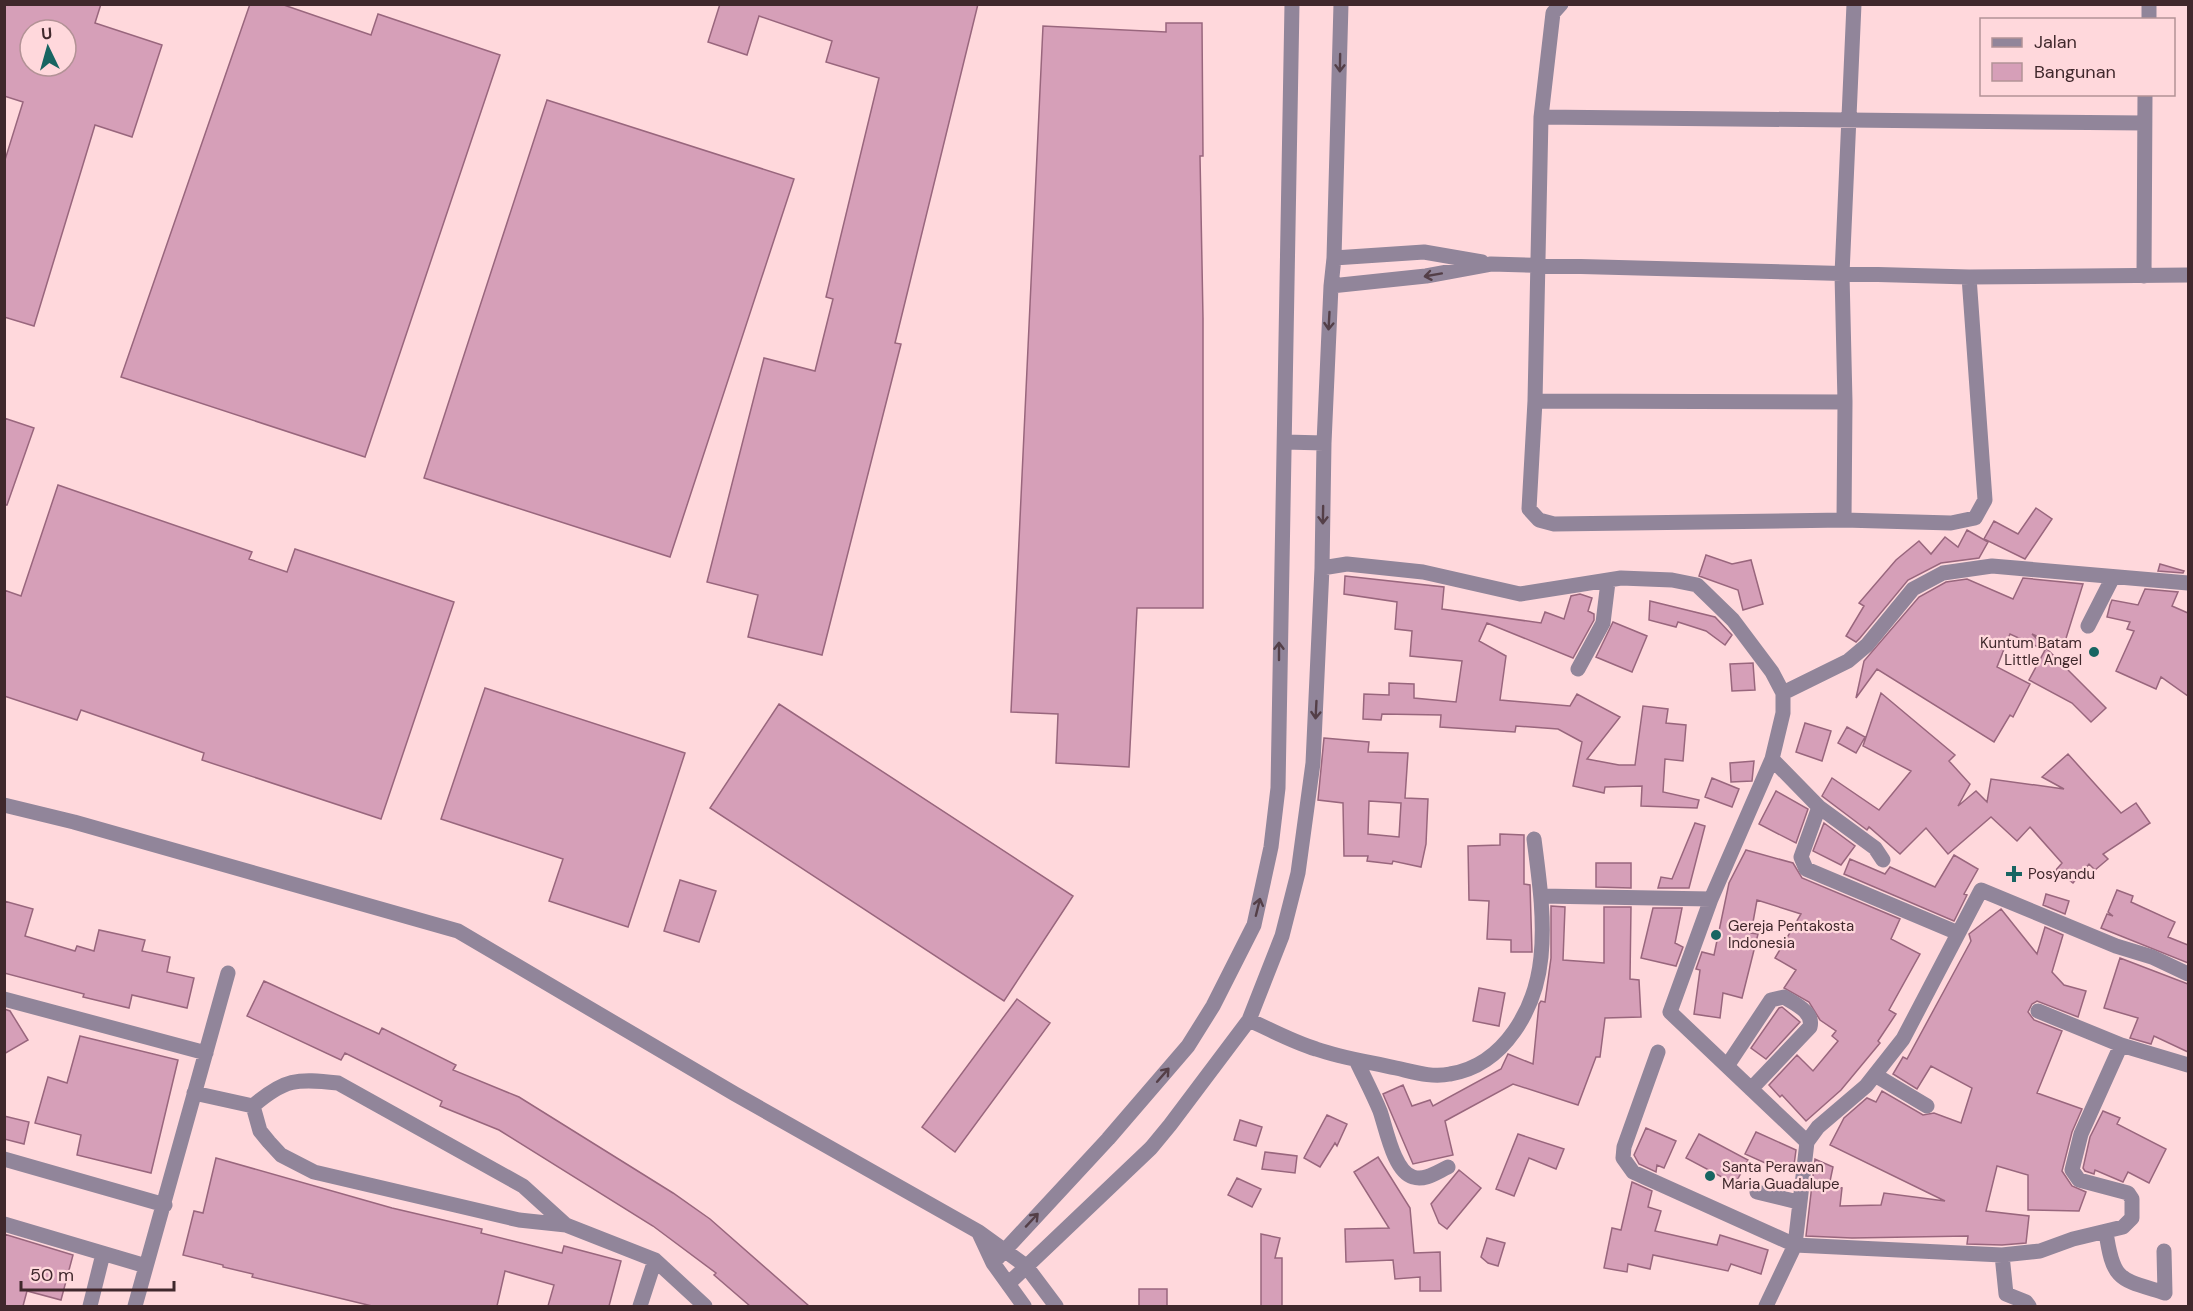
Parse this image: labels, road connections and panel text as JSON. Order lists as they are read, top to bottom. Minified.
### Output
{"places":{"other":["Kuntum Batam Little Angel","Gereja Pentakosta Indonesia","Santa Perawan Maria Guadalupe"],"health":["Posyandu"]},"legend":["Jalan","Bangunan"],"scale_bar":"50 m","north":"top"}
